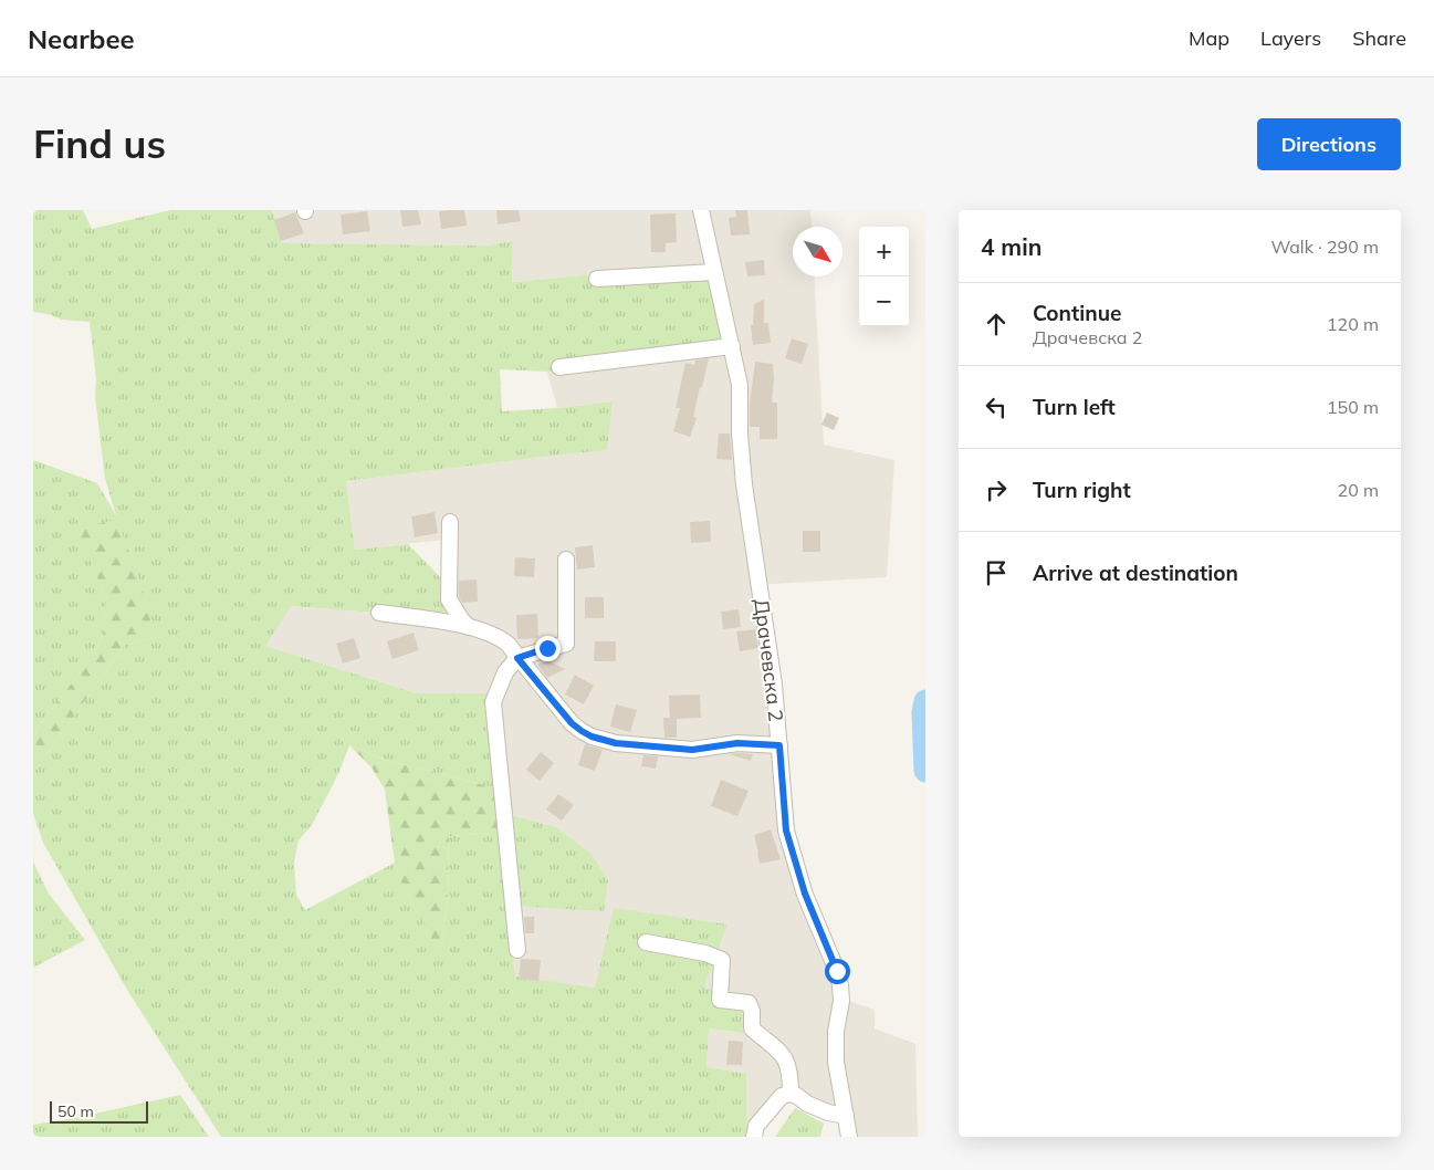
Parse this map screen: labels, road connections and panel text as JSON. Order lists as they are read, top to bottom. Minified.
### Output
{"streets":{"street":["Драчевска 2"]},"scale_bar":"50 m","north":"bottom right","page":{"header":"Nearbee","nav":["Map","Layers","Share"],"buttons":"Directions","title":"Find us","heading":["4 min","Walk · 290 m"],"map_buttons":["+","−"],"list":[["Continue","Драчевска 2","120 m"],["Turn left","150 m"],["Turn right","20 m"],"Arrive at destination"],"scale":"50 m"}}
